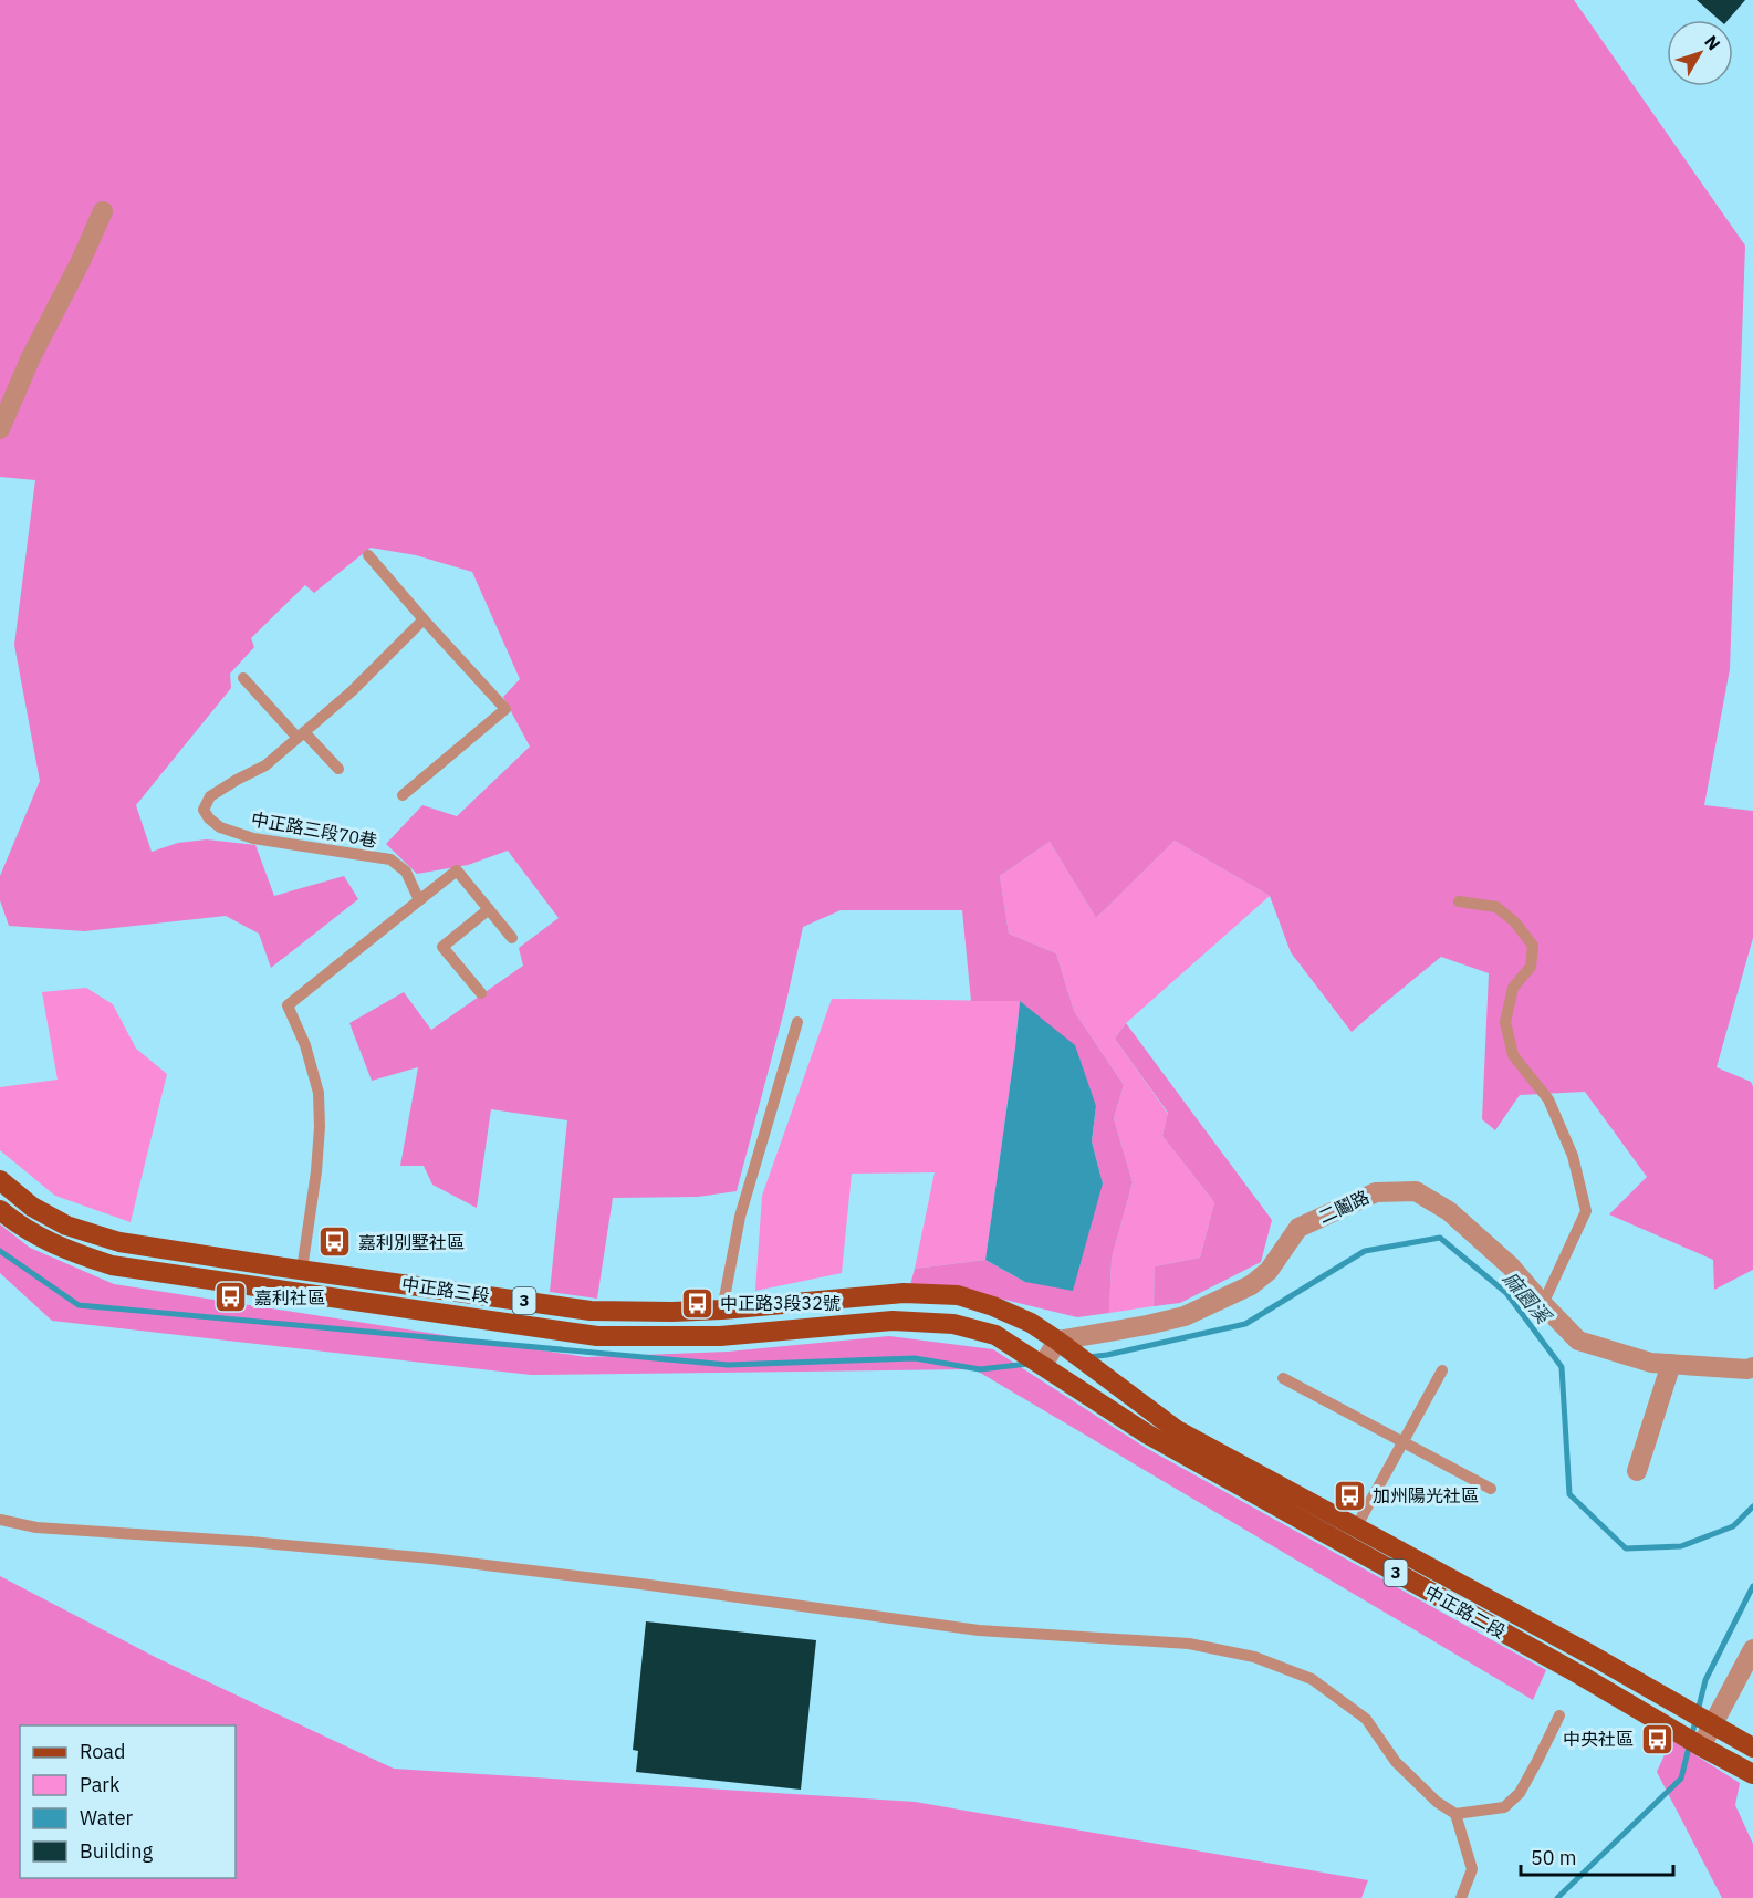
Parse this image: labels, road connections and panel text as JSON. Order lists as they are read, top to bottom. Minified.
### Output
{"streets":{"main road":["中正路三段","3","中正路二段"],"street":["二鬮路"],"lane":["中正路三段70巷"]},"crossings":[["二鬮路","中正路三段"],["二鬮路","中正路二段"],["中正路三段","中正路二段"]],"water":["麻園溪"],"places":{"bus stop":["嘉利別墅社區","嘉利社區","中正路3段32號","加州陽光社區","中央社區"]},"legend":["Road","Park","Water","Building"],"scale_bar":"50 m","north":"top right"}
